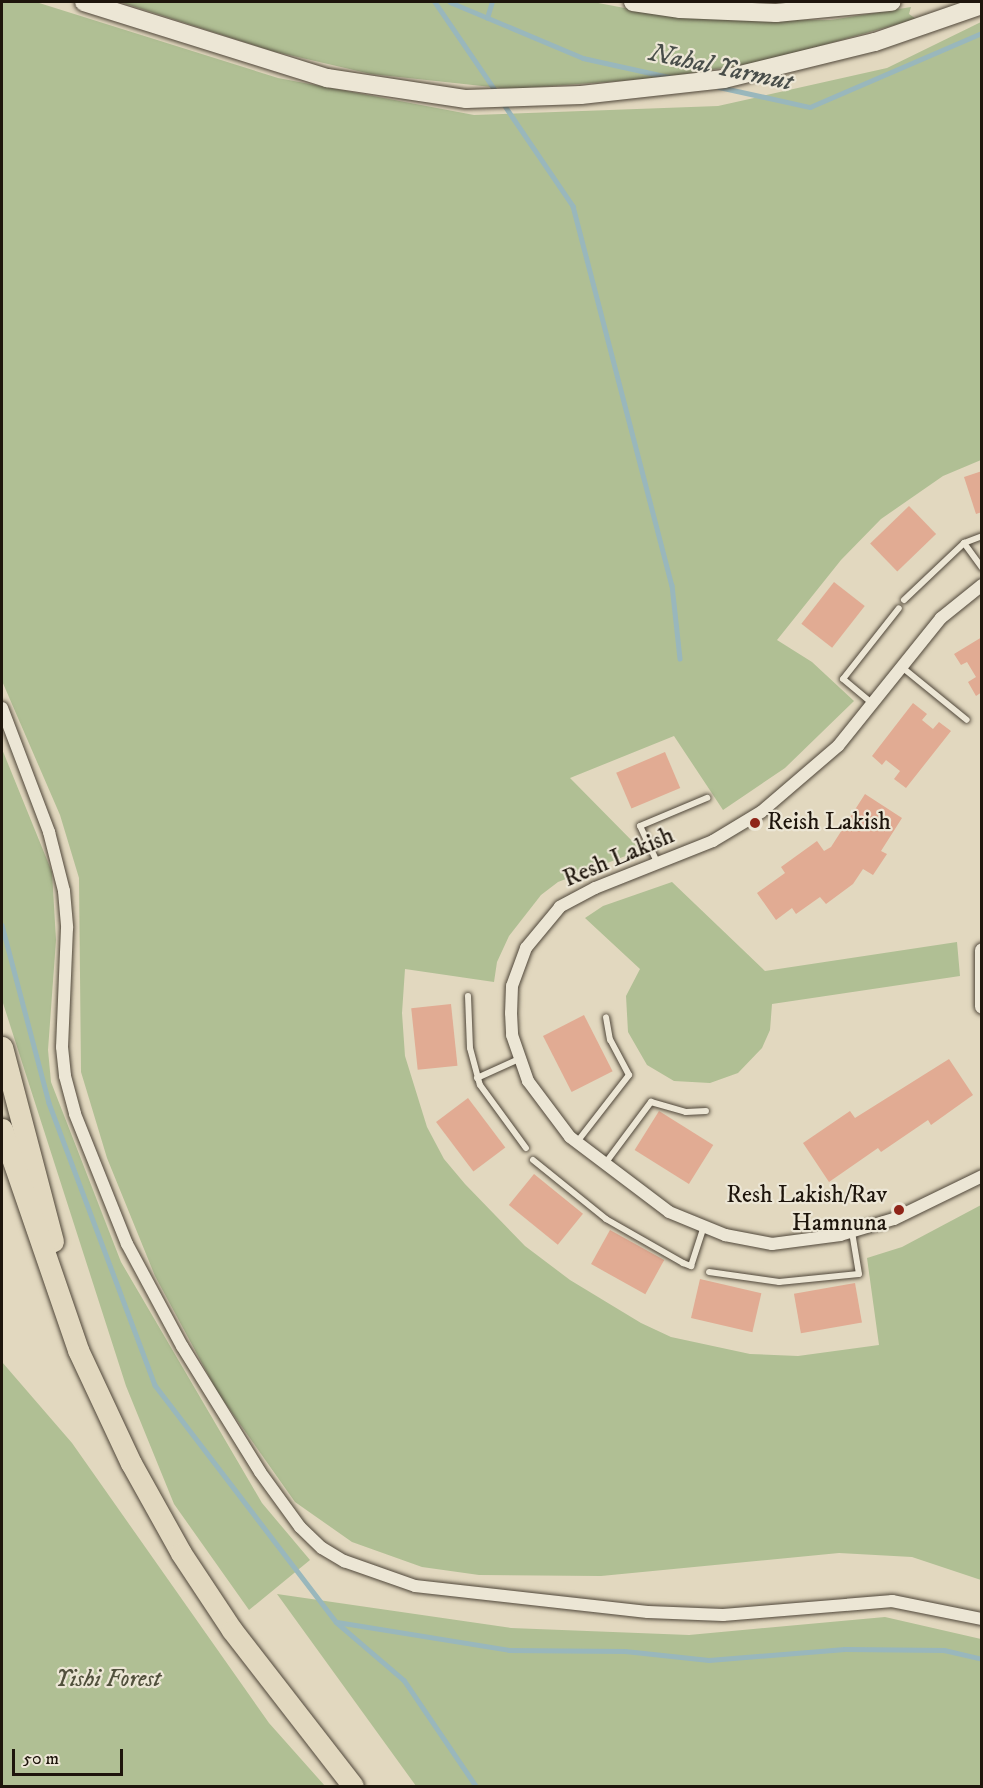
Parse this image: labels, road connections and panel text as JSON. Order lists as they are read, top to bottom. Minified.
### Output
{"streets":{"street":["Resh Lakish"]},"water":["Nahal Yarmut"],"parks":["Yishi Forest"],"places":["Reish Lakish","Resh Lakish/Rav Hamnuna"],"scale_bar":"50 m"}
